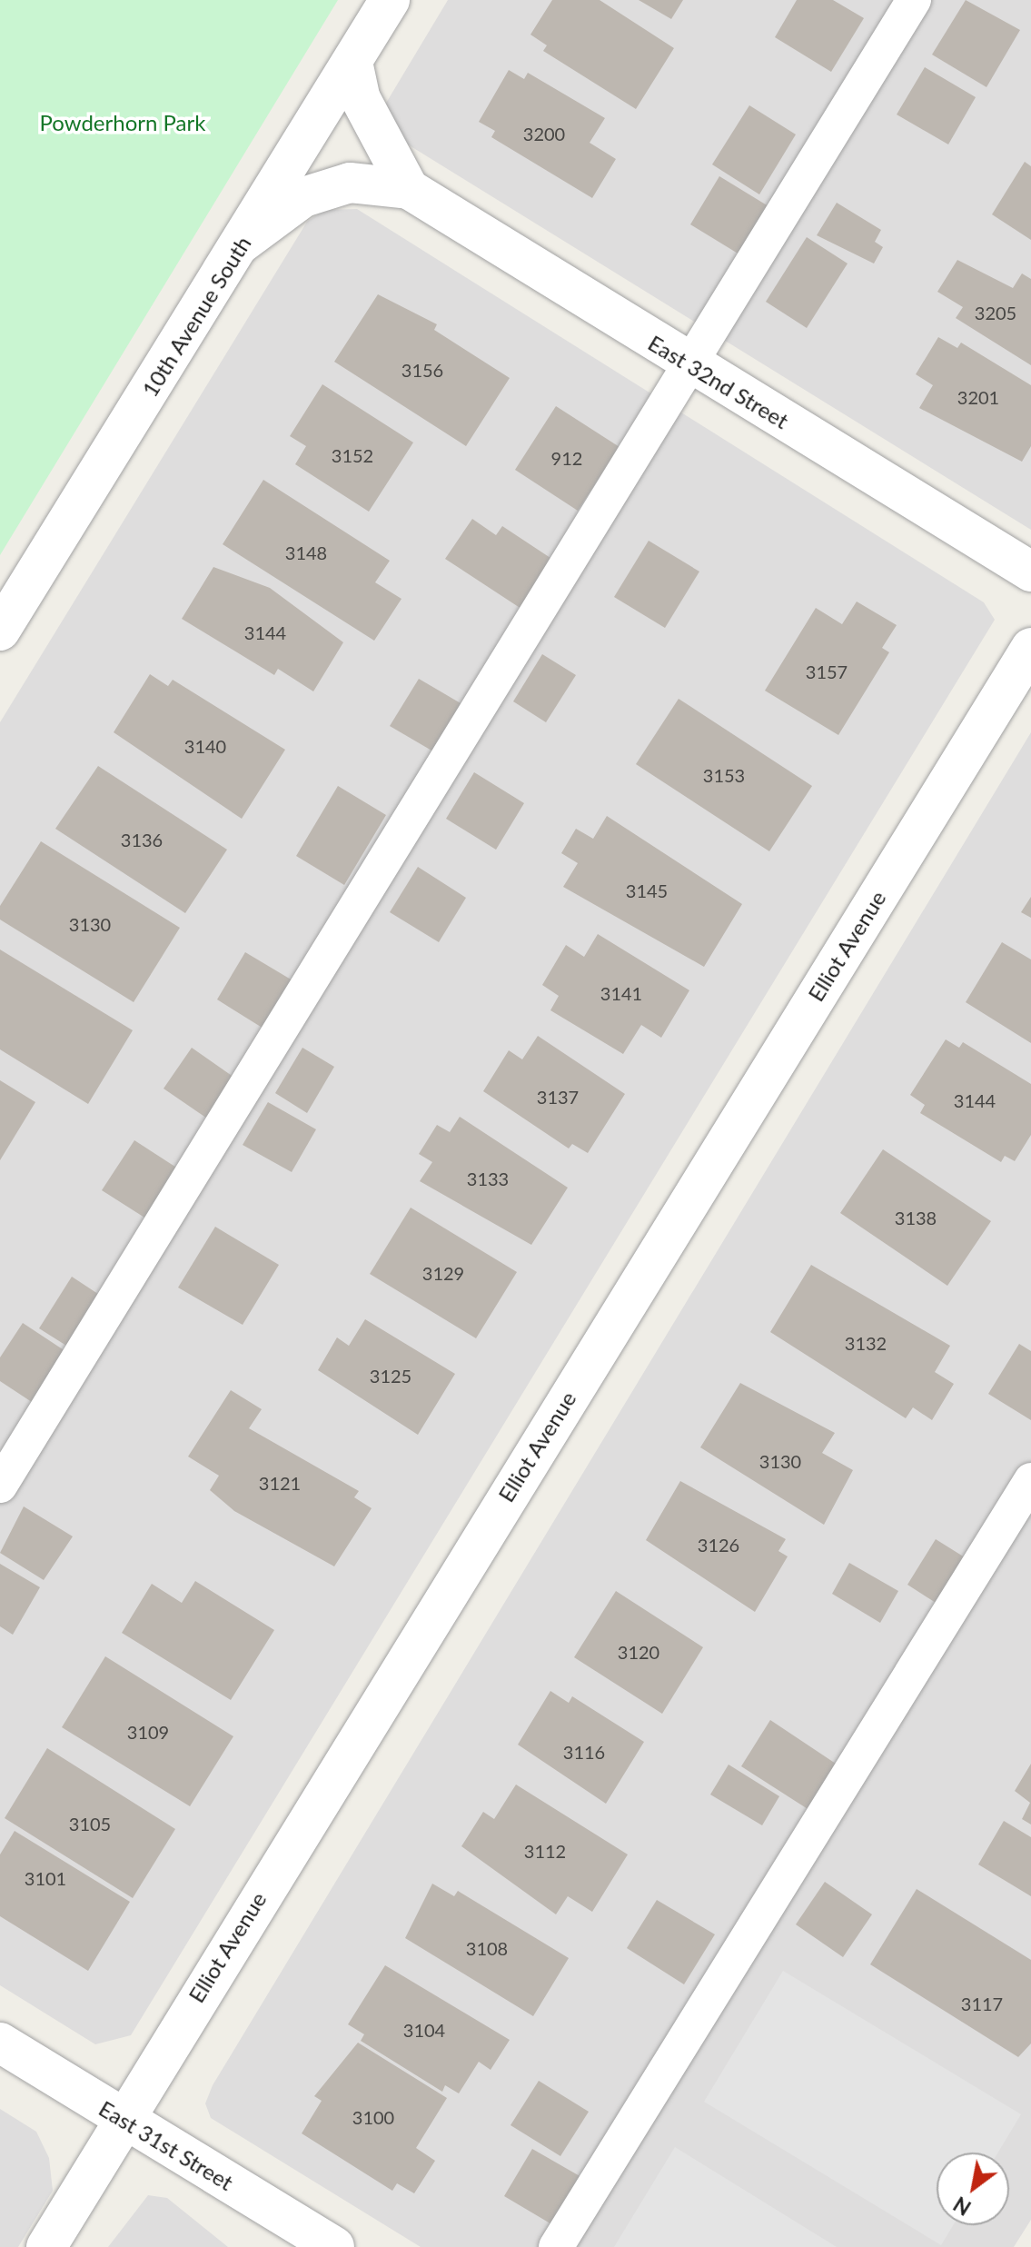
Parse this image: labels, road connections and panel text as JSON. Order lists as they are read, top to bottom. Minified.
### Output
{"streets":{"street":["10th Avenue South","East 32nd Street","Elliot Avenue","East 31st Street"]},"crossings":[["10th Avenue South","East 32nd Street"],["Elliot Avenue","East 31st Street"]],"parks":["Powderhorn Park"],"house_numbers":["3200","3205","3156","3201","3152","912","3148","3144","3157","3140","3153","3136","3145","3130","3141","3137","3144","3133","3138","3129","3132","3125","3130","3121","3126","3120","3109","3116","3105","3112","3101","3108","3117","3104","3100"],"north":"bottom left"}
